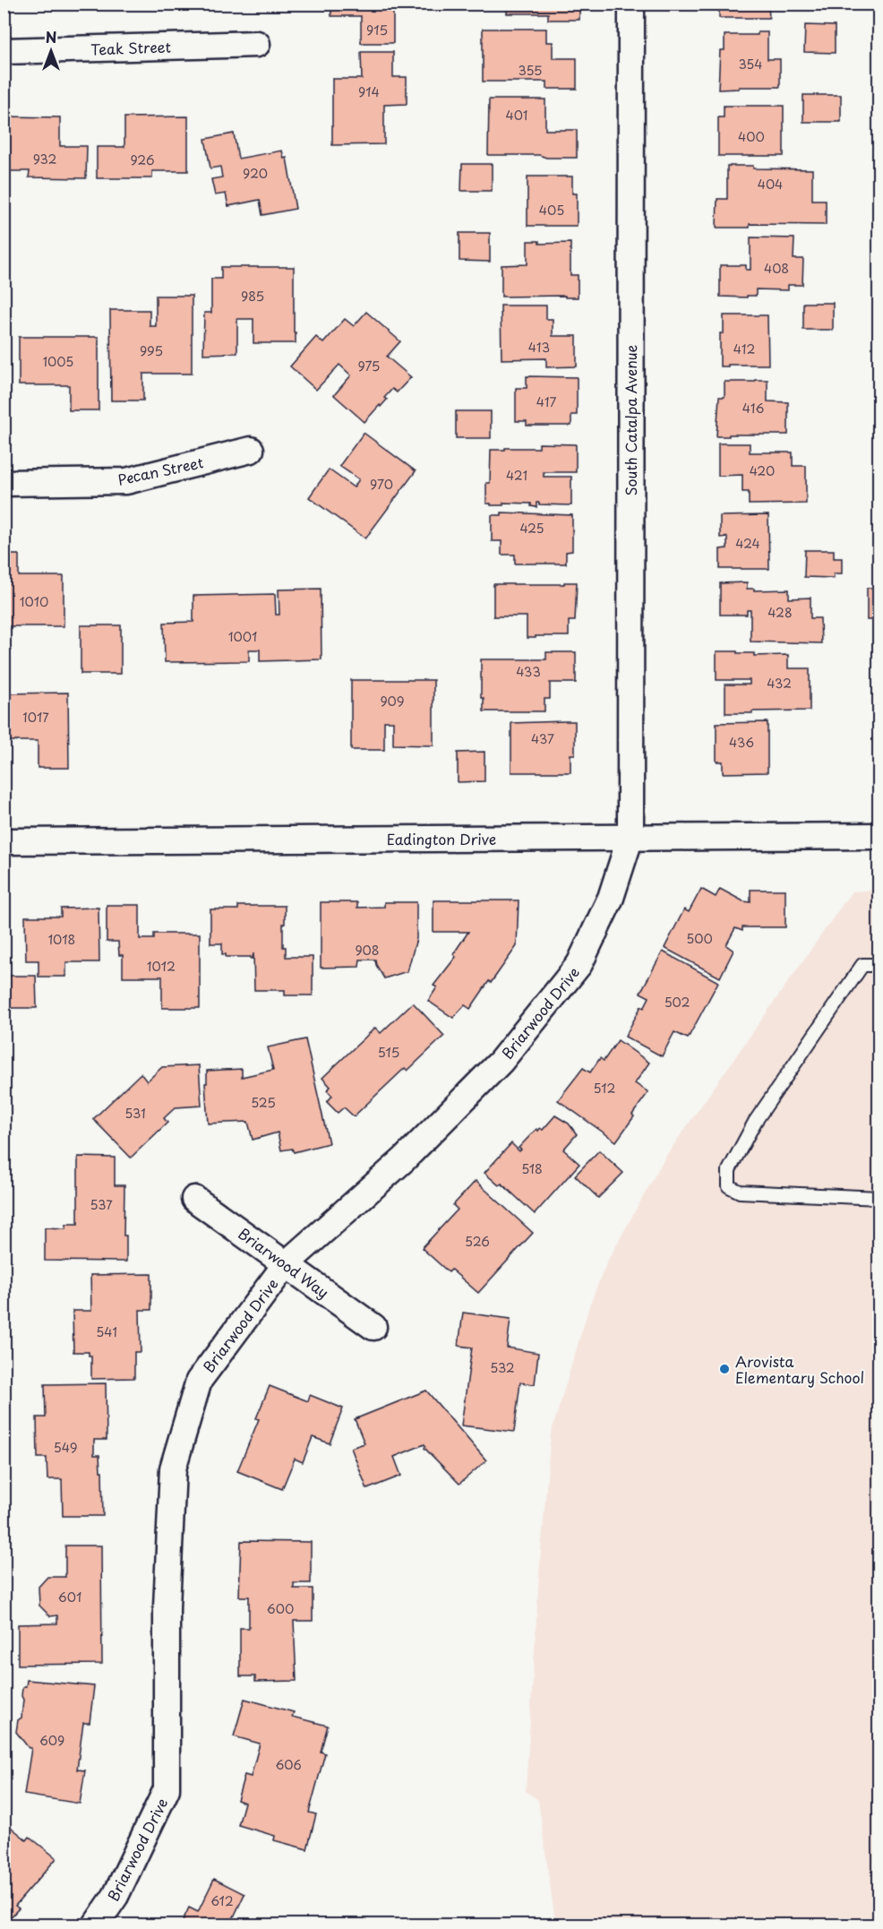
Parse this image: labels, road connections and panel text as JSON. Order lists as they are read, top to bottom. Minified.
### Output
{"streets":{"street":["Teak Street","South Catalpa Avenue","Pecan Street","Eadington Drive","Briarwood Drive","Briarwood Way"]},"crossings":[["South Catalpa Avenue","Eadington Drive"],["South Catalpa Avenue","Briarwood Drive"],["Eadington Drive","Briarwood Drive"],["Briarwood Drive","Briarwood Way"]],"places":["Arovista Elementary School"],"house_numbers":["915","354","355","914","401","400","932","926","920","404","405","408","985","413","412","995","1005","975","417","416","420","421","970","425","424","1010","428","1001","433","432","909","1017","437","436","500","1018","908","1012","502","515","512","525","531","518","537","526","541","532","549","601","600","609","606","612"],"north":"top"}
